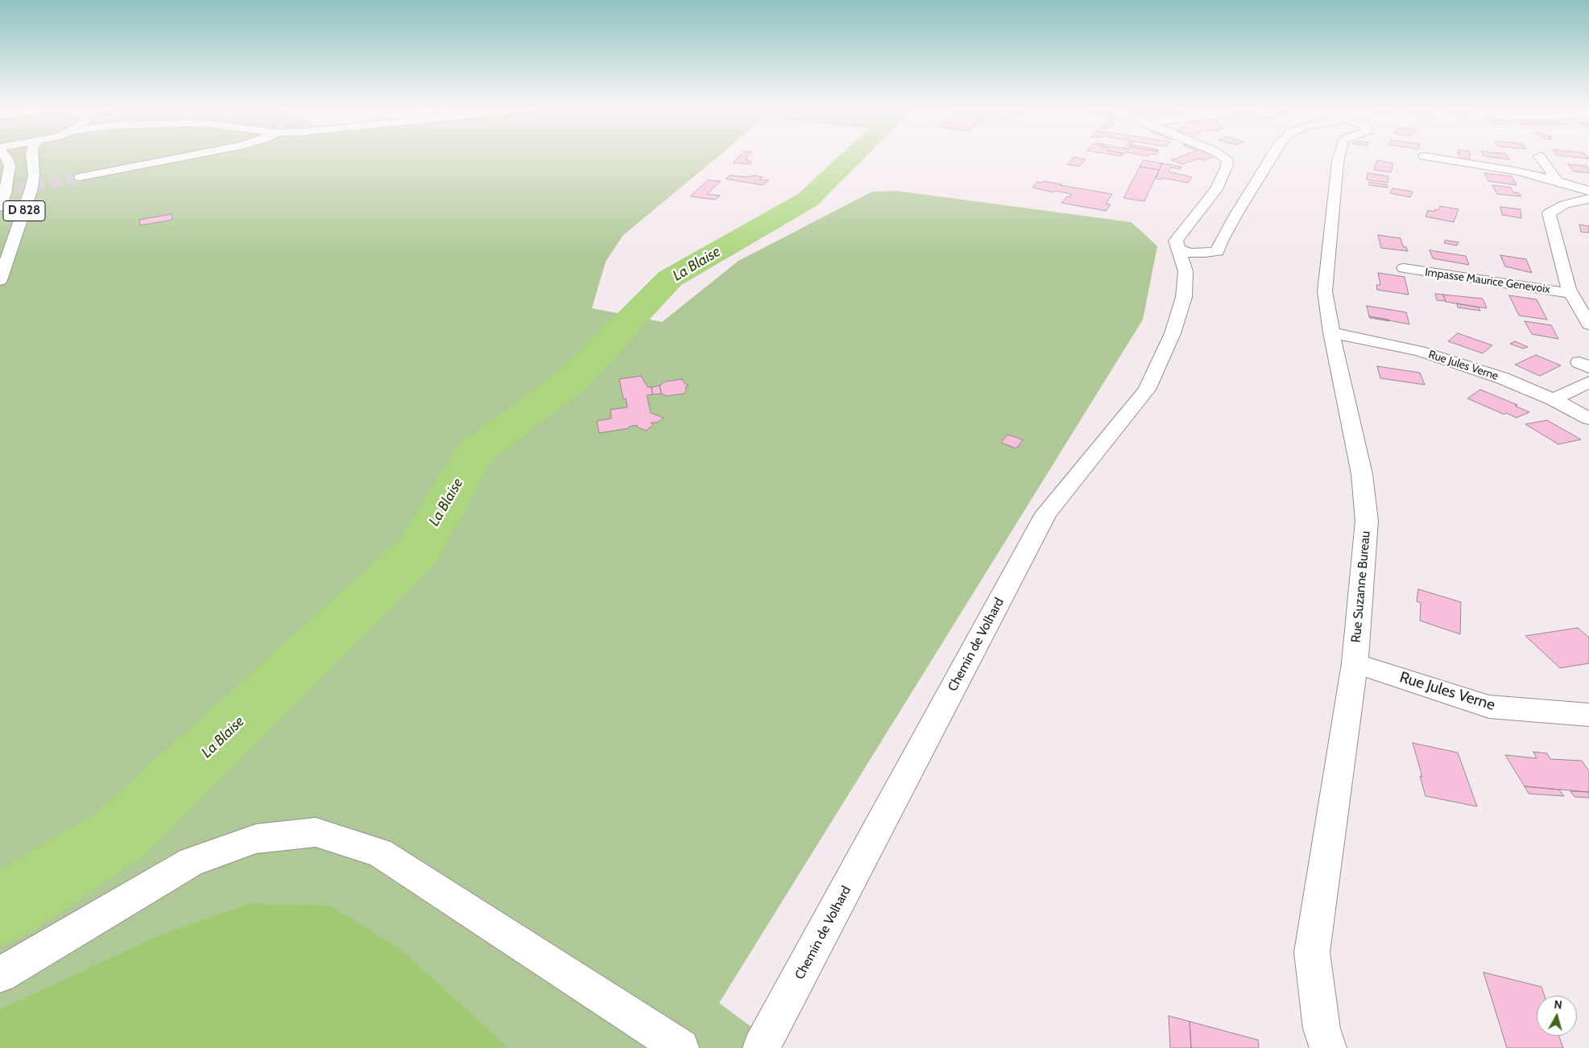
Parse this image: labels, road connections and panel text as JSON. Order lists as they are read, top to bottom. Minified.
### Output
{"streets":{"street":["D 828","Impasse Maurice Genevoix","Rue Jules Verne","Rue Suzanne Bureau","Chemin de Volhard"]},"crossings":[["Rue Jules Verne","Rue Suzanne Bureau"]],"water":["La Blaise"],"north":"top"}
